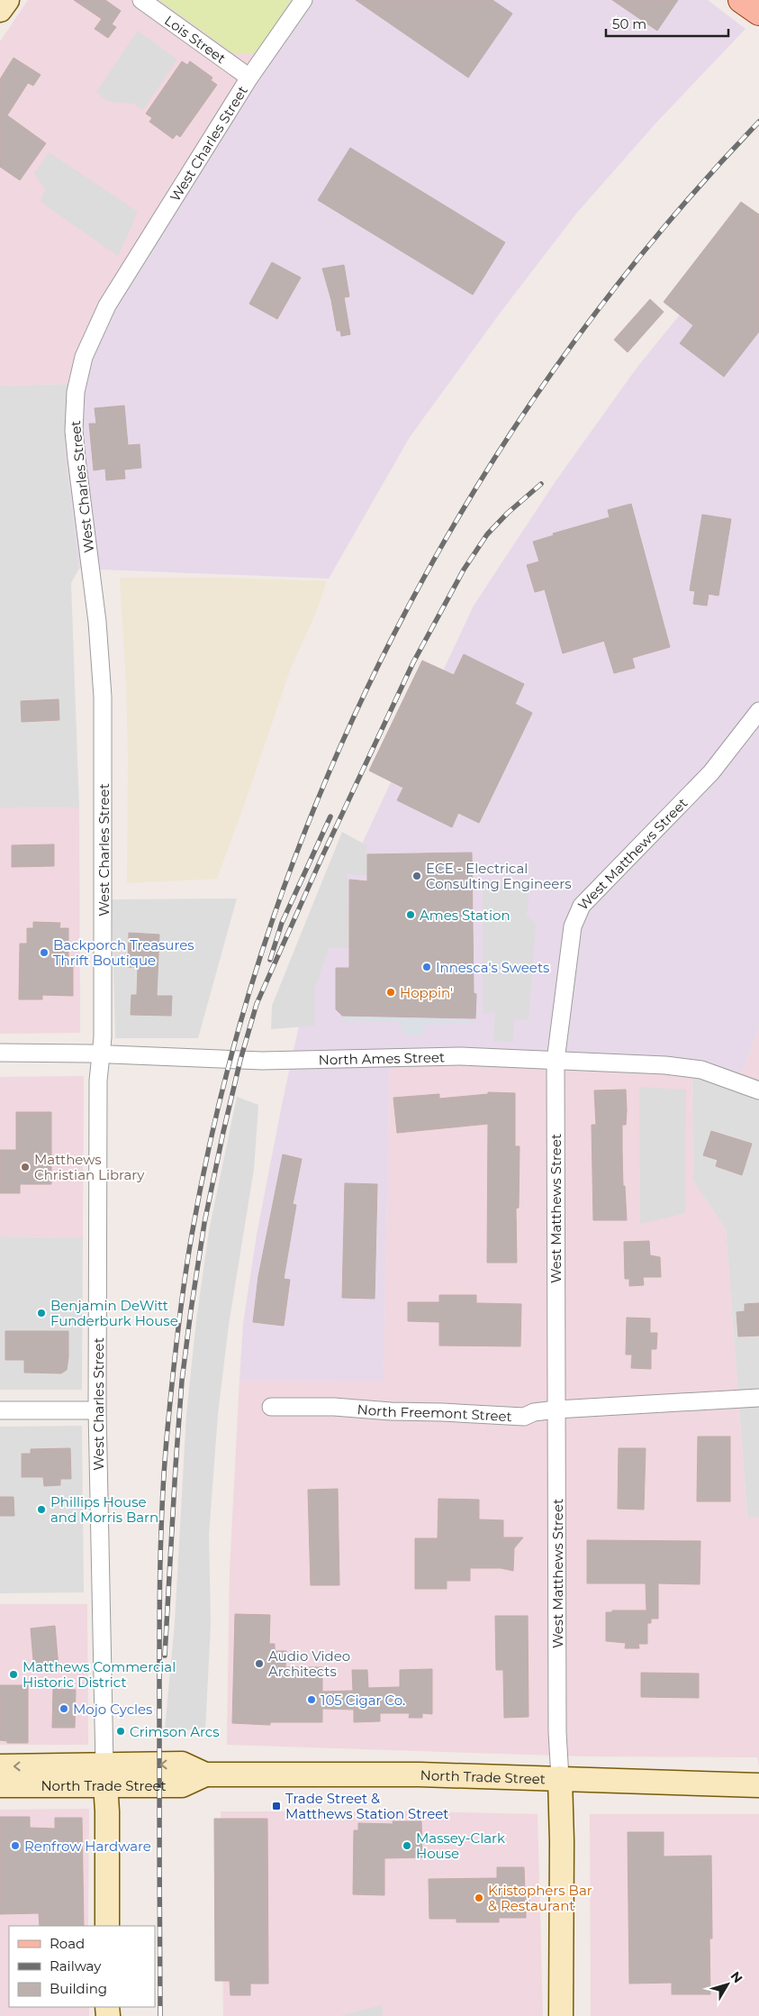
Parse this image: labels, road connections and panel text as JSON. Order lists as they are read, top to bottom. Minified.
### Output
{"streets":{"main road":["North Trade Street"],"street":["Lois Street","West Charles Street","West Matthews Street","North Ames Street","North Freemont Street"]},"crossings":[["Lois Street","West Charles Street"],["West Charles Street","North Ames Street"],["West Charles Street","North Trade Street"],["West Matthews Street","North Ames Street"],["West Matthews Street","North Freemont Street"],["West Matthews Street","North Trade Street"]],"places":{"other":["ECE - Electrical Consulting Engineers","Ames Station","Backporch Treasures Thrift Boutique","Innesca's Sweets","Hoppin'","Matthews Christian Library","Benjamin DeWitt Funderburk House","Phillips House and Morris Barn","Audio Video Architects","Matthews Commercial Historic District","105 Cigar Co.","Mojo Cycles","Crimson Arcs","Renfrow Hardware","Massey-Clark House","Kristophers Bar & Restaurant"],"transit":["Trade Street & Matthews Station Street"]},"legend":["Road","Railway","Building"],"scale_bar":"50 m","north":"top right"}
